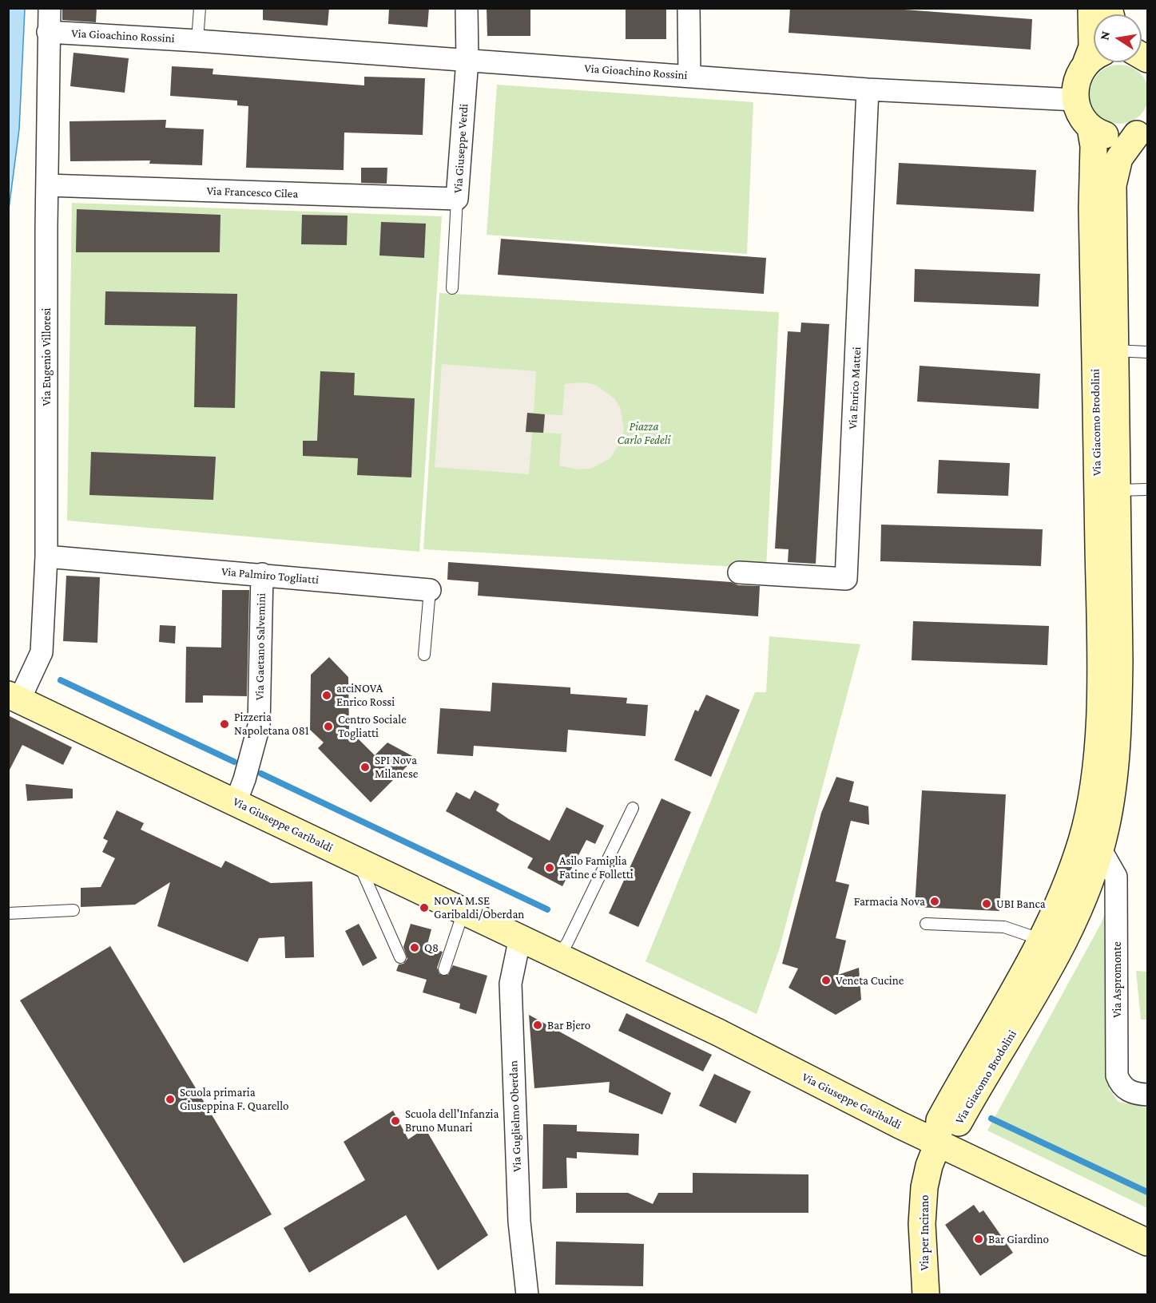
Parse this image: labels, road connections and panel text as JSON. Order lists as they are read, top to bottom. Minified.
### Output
{"streets":{"main road":["Via Giacomo Brodolini","Via Giuseppe Garibaldi","Via per Incirano"],"street":["Via Gioachino Rossini","Via Giuseppe Verdi","Via Francesco Cilea","Via Eugenio Villoresi","Via Enrico Mattei","Via Palmiro Togliatti","Via Gaetano Salvemini","Via Aspromonte","Via Guglielmo Oberdan"]},"crossings":[["Via Gioachino Rossini","Via Giuseppe Verdi"],["Via Gioachino Rossini","Via Eugenio Villoresi"],["Via Gioachino Rossini","Via Enrico Mattei"],["Via Giuseppe Verdi","Via Francesco Cilea"],["Via Francesco Cilea","Via Eugenio Villoresi"],["Via Eugenio Villoresi","Via Palmiro Togliatti"],["Via Eugenio Villoresi","Via Giuseppe Garibaldi"],["Via Giacomo Brodolini","Via Giuseppe Garibaldi"],["Via Giacomo Brodolini","Via Aspromonte"],["Via Giacomo Brodolini","Via per Incirano"],["Via Palmiro Togliatti","Via Gaetano Salvemini"],["Via Gaetano Salvemini","Via Giuseppe Garibaldi"],["Via Giuseppe Garibaldi","Via Guglielmo Oberdan"],["Via Giuseppe Garibaldi","Via per Incirano"]],"parks":["Piazza Carlo Fedeli"],"places":["arciNOVA Enrico Rossi","Pizzeria Napoletana 081","Centro Sociale Togliatti","SPI Nova Milanese","Asilo Famiglia Fatine e Folletti","Farmacia Nova","UBI Banca","NOVA M.SE Garibaldi/Oberdan","Q8","Veneta Cucine","Bar Bjero","Scuola primaria Giuseppina F. Quarello","Scuola dell'Infanzia Bruno Munari","Bar Giardino"],"north":"left"}
